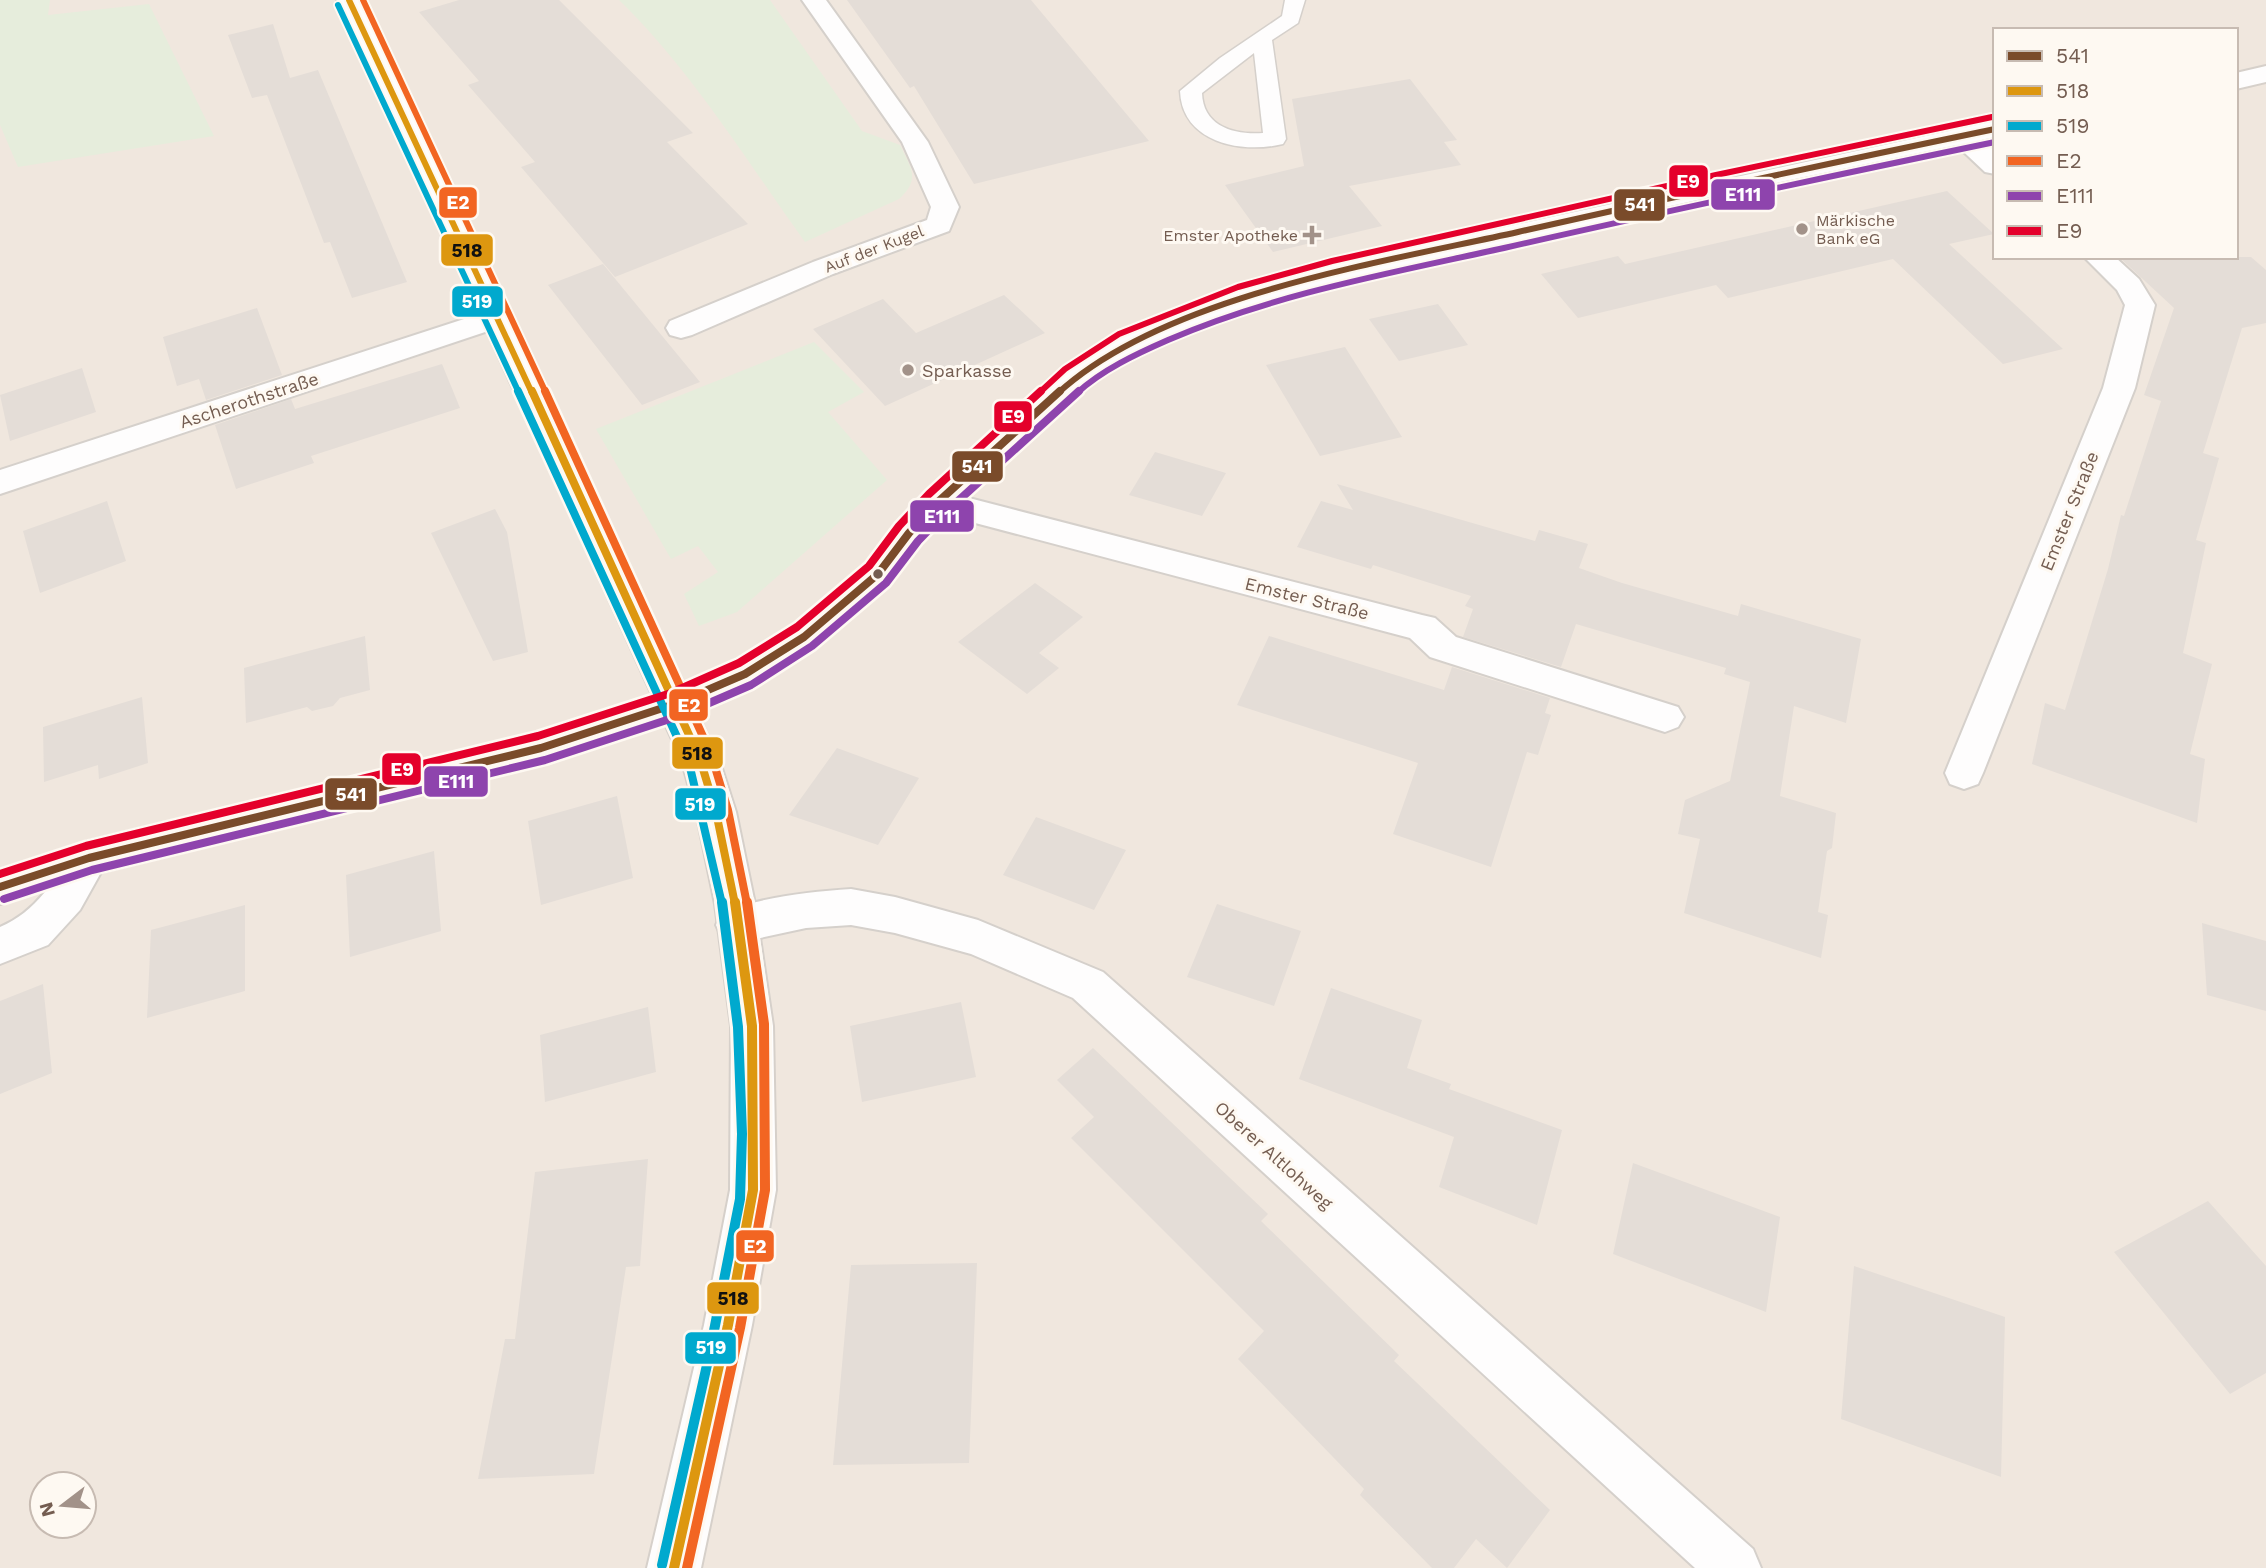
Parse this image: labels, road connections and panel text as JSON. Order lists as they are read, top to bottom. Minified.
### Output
{"streets":{"street":["Auf der Kugel","Ascherothstraße","Emster Straße","Oberer Altlohweg"]},"places":{"other":["Märkische Bank eG","Sparkasse"],"health":["Emster Apotheke"]},"lines":["transit line 518","transit line E2","transit line 519","transit line E9","transit line 541","transit line E111"],"legend":["541","518","519","E2","E111","E9"],"north":"left"}
